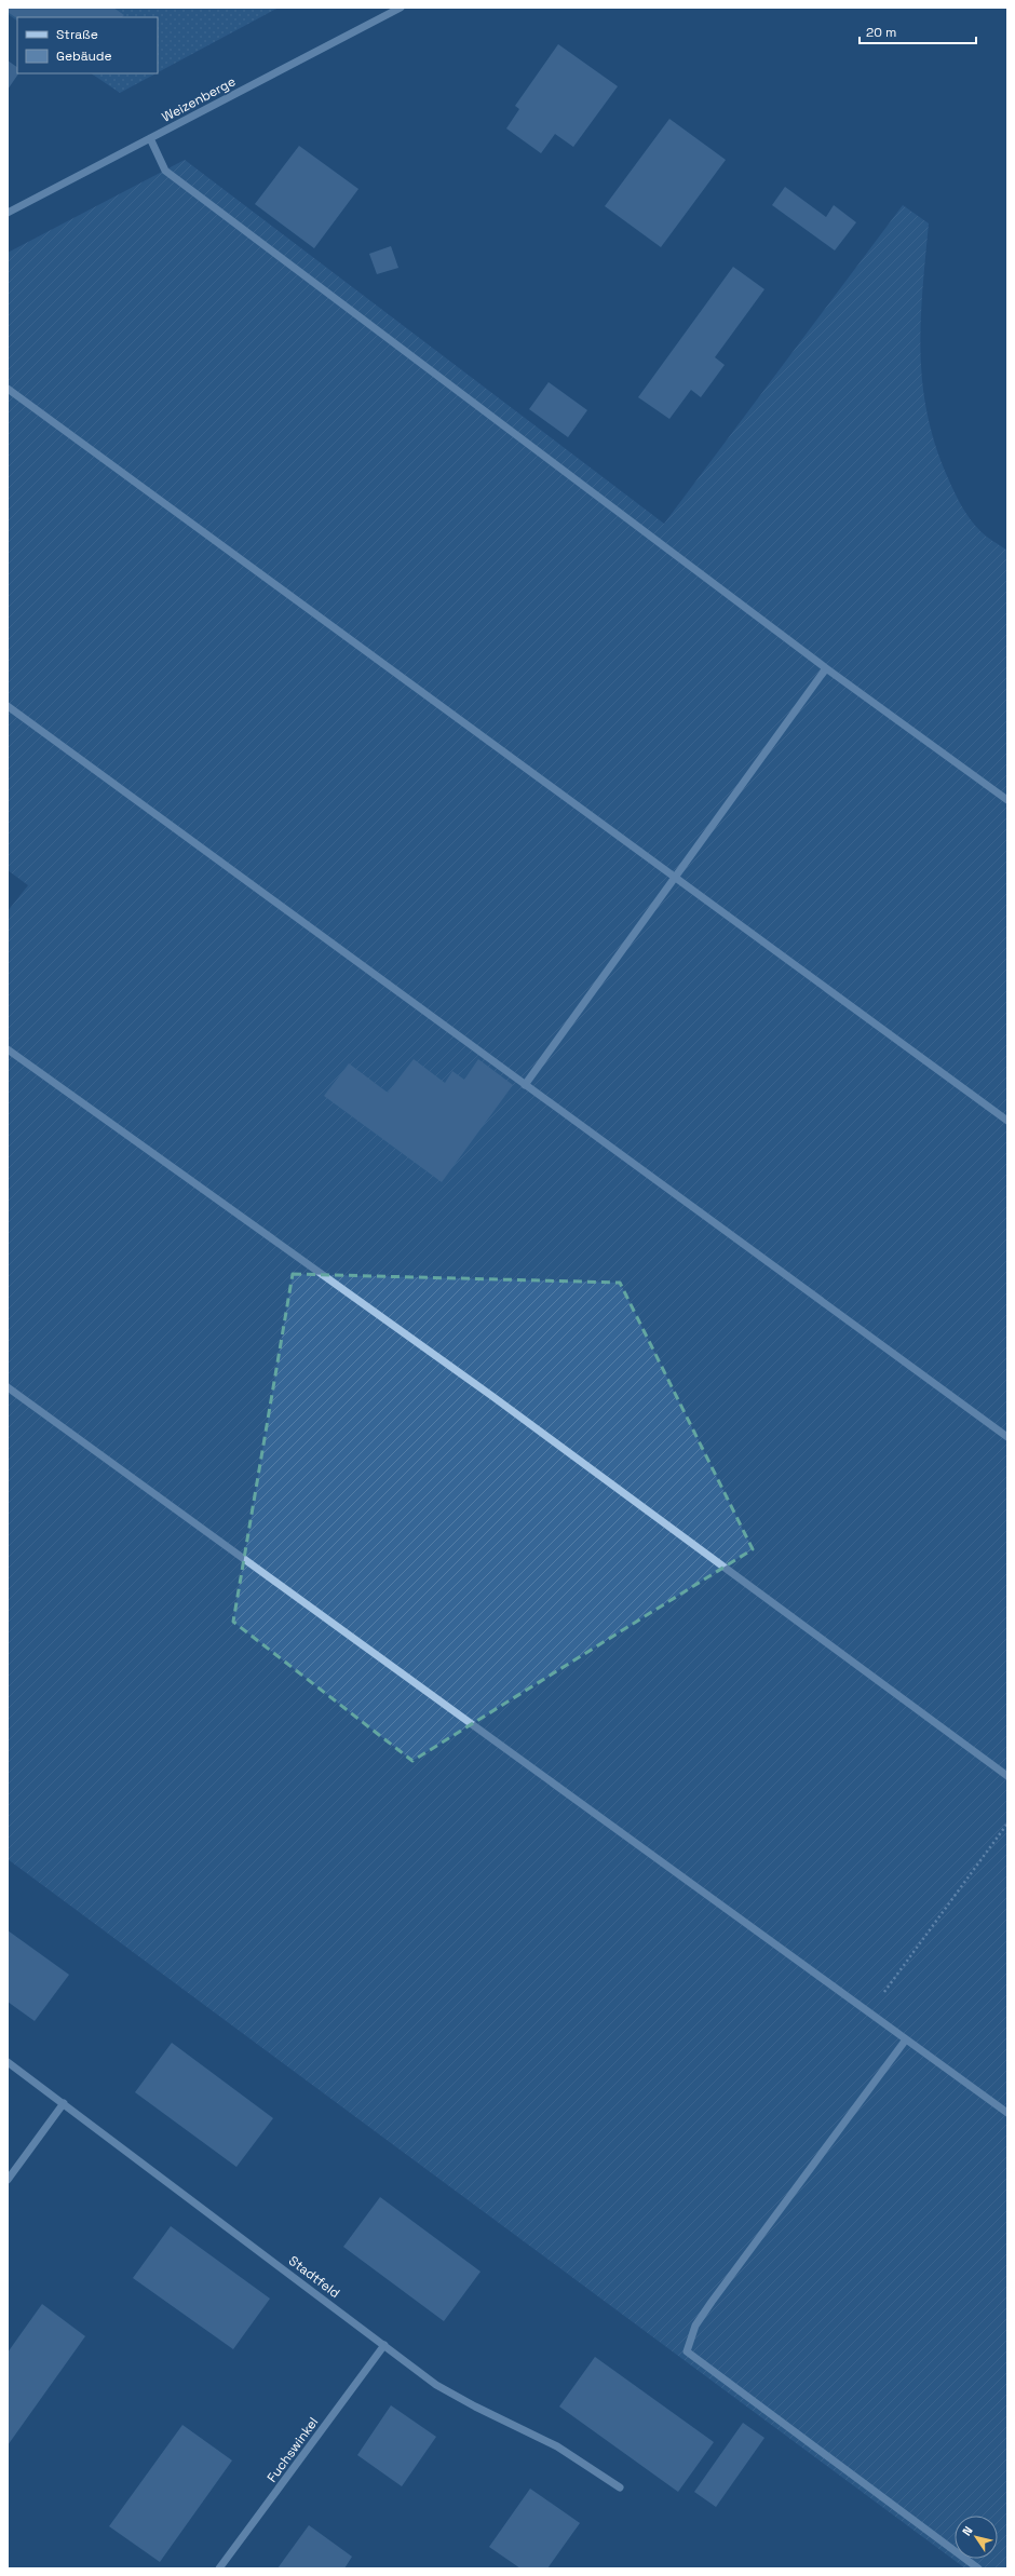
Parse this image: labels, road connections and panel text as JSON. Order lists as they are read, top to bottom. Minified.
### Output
{"streets":{"street":["Weizenberge","Stadtfeld","Fuchswinkel"]},"crossings":[["Stadtfeld","Fuchswinkel"]],"legend":["Straße","Gebäude"],"scale_bar":"20 m","north":"top left"}
